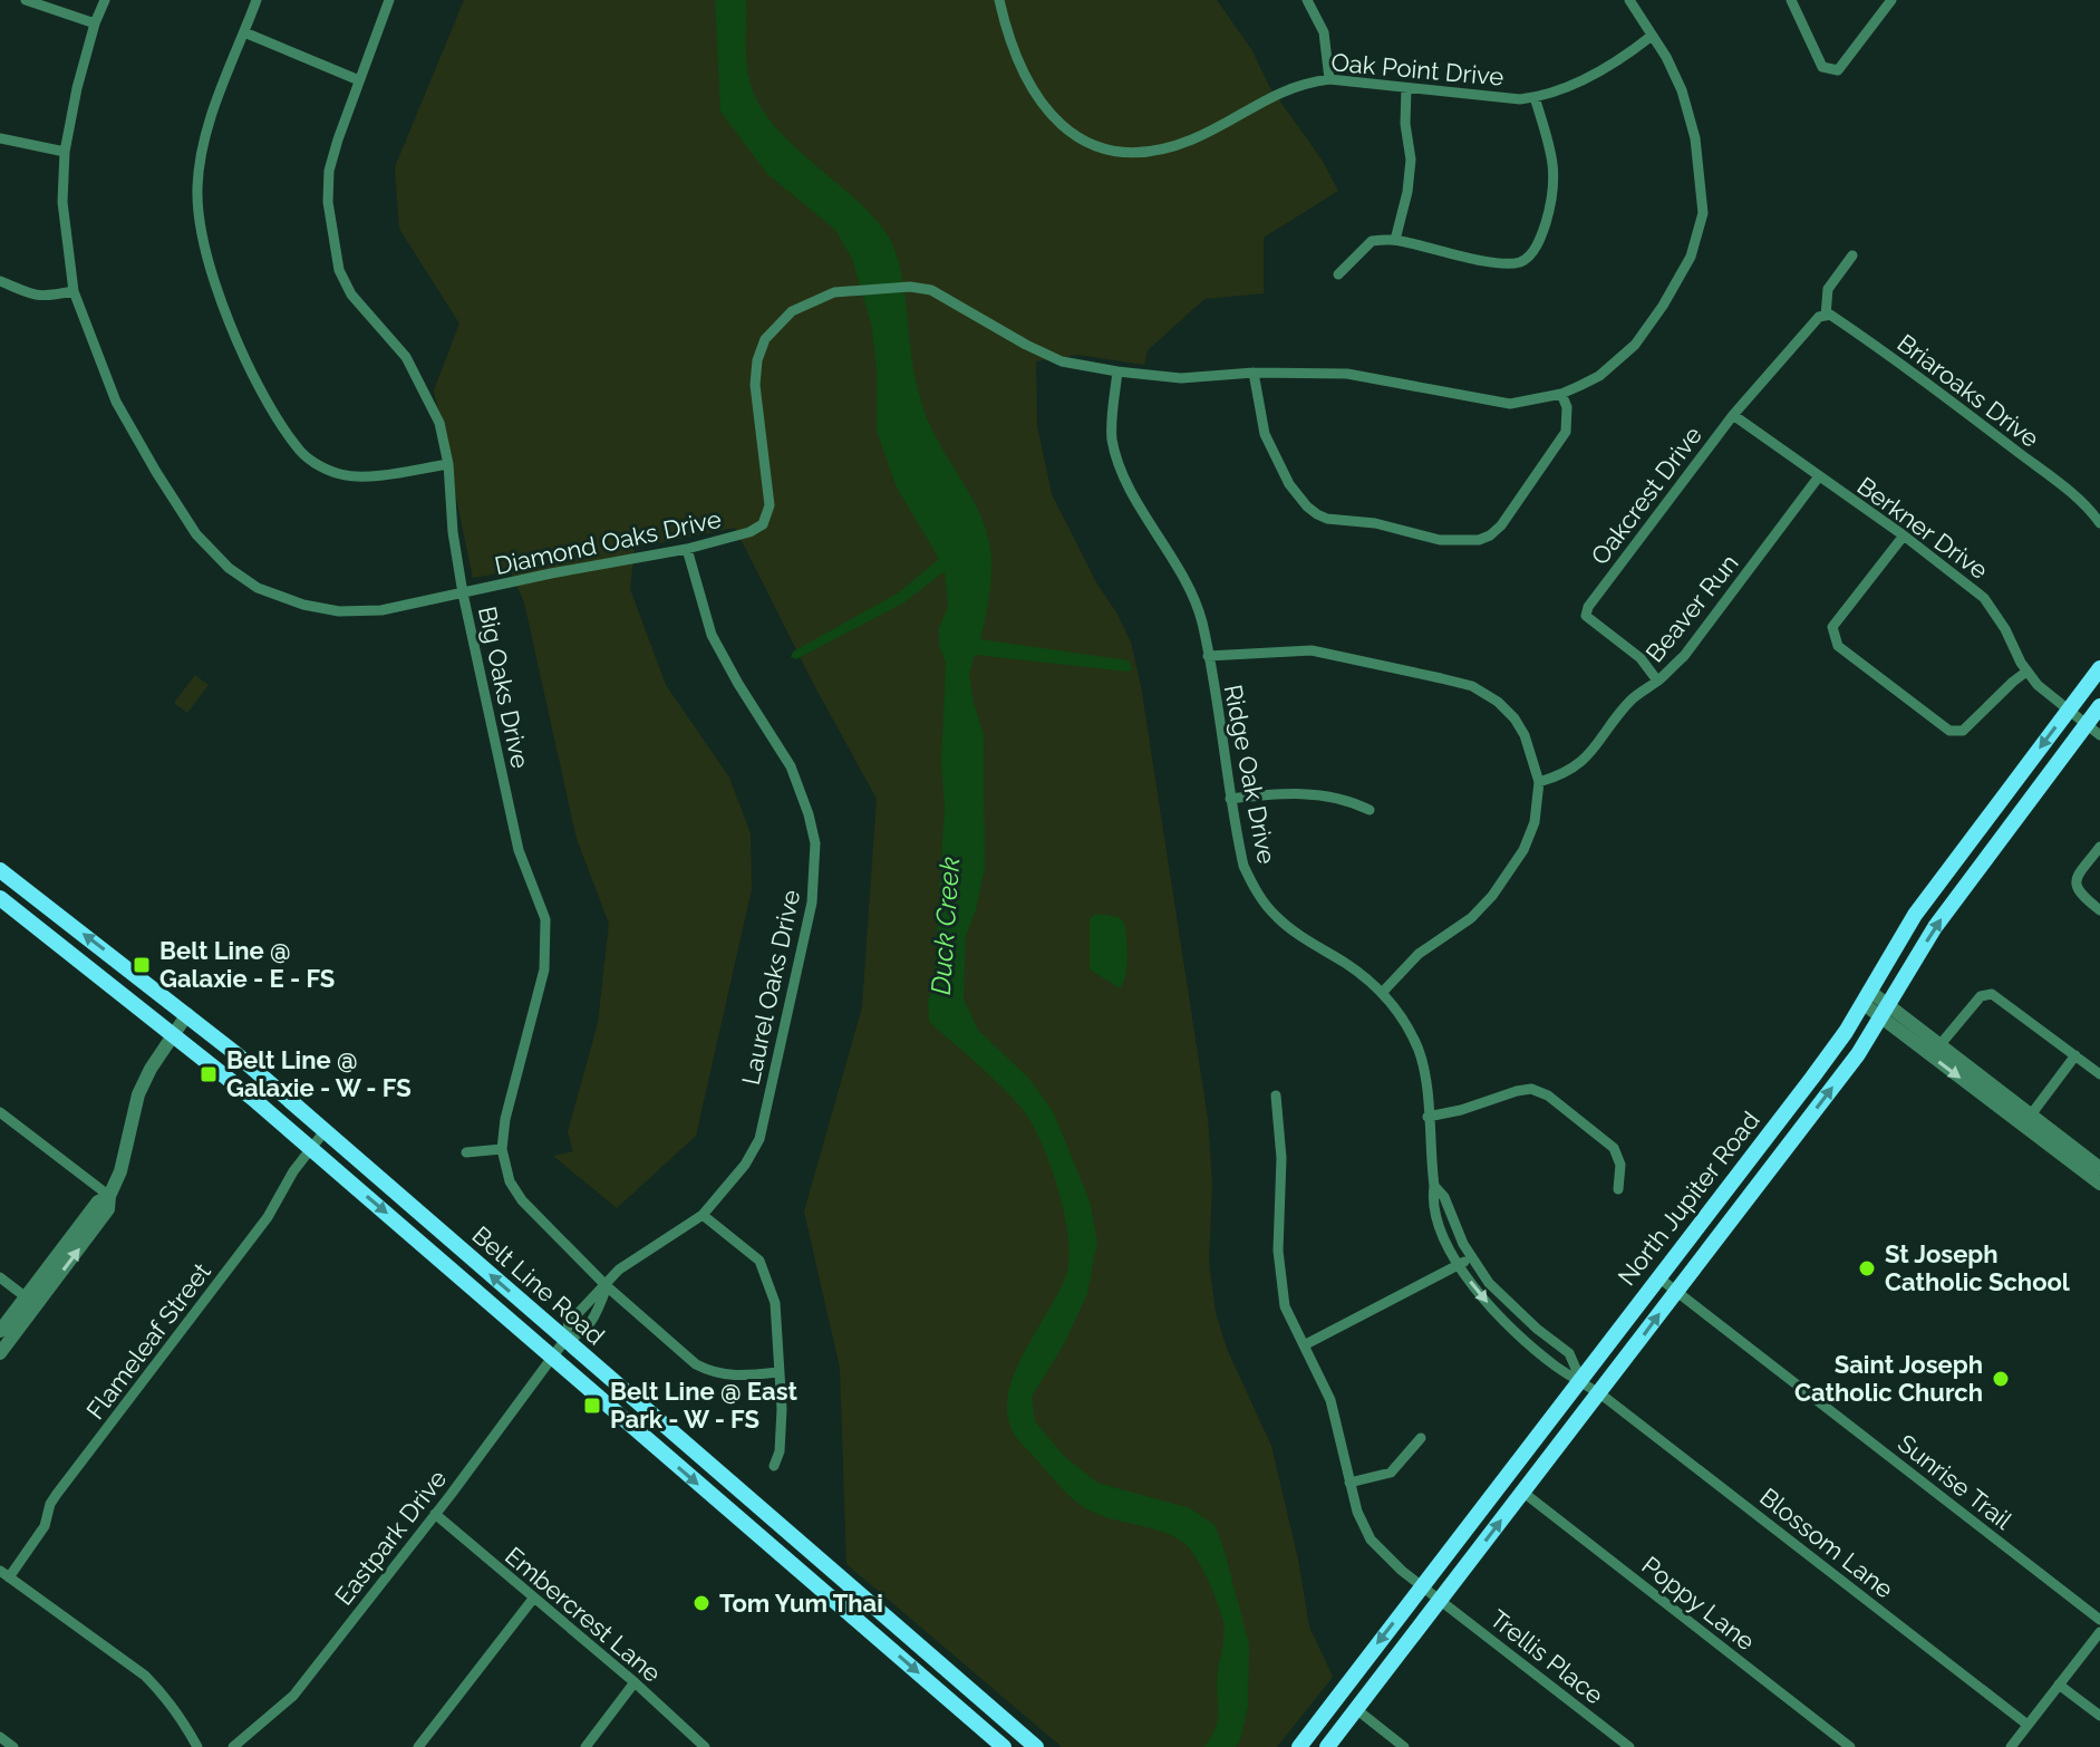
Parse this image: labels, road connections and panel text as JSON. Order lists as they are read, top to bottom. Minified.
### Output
{"streets":{"main road":["North Jupiter Road","Belt Line Road"],"street":["Oak Point Drive","Briaroaks Drive","Oakcrest Drive","Berkner Drive","Diamond Oaks Drive","Beaver Run","Big Oaks Drive","Ridge Oak Drive","Laurel Oaks Drive","Flameleaf Street","Sunrise Trail","Eastpark Drive","Blossom Lane","Poppy Lane","Embercrest Lane","Trellis Place"]},"crossings":[["Oak Point Drive","Diamond Oaks Drive"],["Briaroaks Drive","Oakcrest Drive"],["Oakcrest Drive","Berkner Drive"],["Oakcrest Drive","Beaver Run"],["Berkner Drive","Beaver Run"],["Berkner Drive","North Jupiter Road"],["Diamond Oaks Drive","Big Oaks Drive"],["Diamond Oaks Drive","Ridge Oak Drive"],["Diamond Oaks Drive","Laurel Oaks Drive"],["Big Oaks Drive","Laurel Oaks Drive"],["Ridge Oak Drive","North Jupiter Road"],["Ridge Oak Drive","Blossom Lane"],["Laurel Oaks Drive","Belt Line Road"],["Laurel Oaks Drive","Eastpark Drive"],["North Jupiter Road","Sunrise Trail"],["North Jupiter Road","Blossom Lane"],["North Jupiter Road","Poppy Lane"],["North Jupiter Road","Trellis Place"],["Belt Line Road","Flameleaf Street"],["Belt Line Road","Eastpark Drive"],["Eastpark Drive","Embercrest Lane"]],"water":["Duck Creek"],"places":{"transit":["Belt Line @ Galaxie - E - FS","Belt Line @ Galaxie - W - FS","Belt Line @ East Park - W - FS"],"other":["St Joseph Catholic School","Saint Joseph Catholic Church","Tom Yum Thai"]}}
